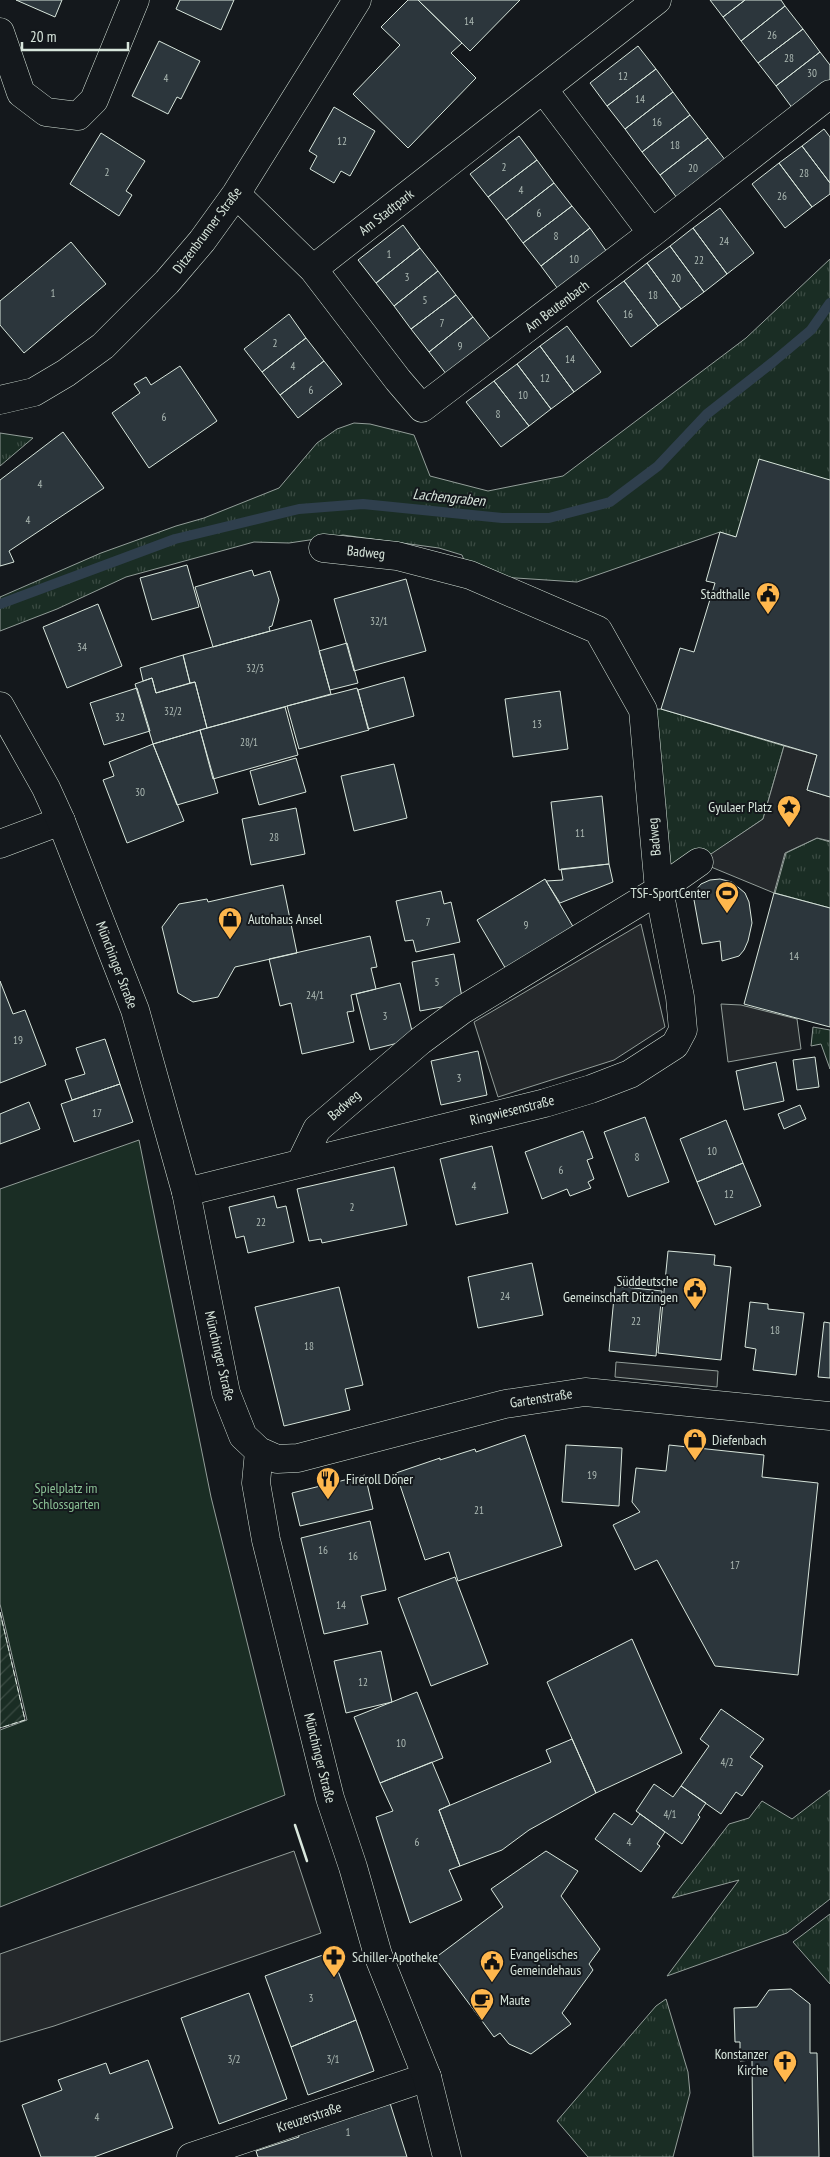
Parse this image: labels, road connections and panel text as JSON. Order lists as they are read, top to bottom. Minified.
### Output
{"streets":{"street":["Am Stadtpark","Ditzenbrunner Straße","Am Beutenbach","Badweg","Münchinger Straße","Ringwiesenstraße","Gartenstraße","Kreuzerstraße"]},"crossings":[["Am Stadtpark","Am Beutenbach"],["Badweg","Ringwiesenstraße"],["Münchinger Straße","Ringwiesenstraße"],["Münchinger Straße","Gartenstraße"],["Münchinger Straße","Kreuzerstraße"]],"water":["Lachengraben"],"parks":["Spielplatz im Schlossgarten"],"places":{"public building":["Stadthalle","Süddeutsche Gemeinschaft Ditzingen","Evangelisches Gemeindehaus"],"place":["Gyulaer Platz"],"sports":["TSF-SportCenter"],"shop":["Autohaus Ansel","Diefenbach"],"restaurant":["Fireroll Döner"],"pharmacy":["Schiller-Apotheke"],"cafe":["Maute"],"church":["Konstanzer Kirche"]},"house_numbers":["14","26","28","30","12","4","14","16","12","18","2","20","2","28","4","26","6","8","24","1","10","22","3","20","1","18","5","16","7","2","9","14","4","12","6","10","8","6","4","4","32/1","34","32/3","32/2","32","13","28/1","30","11","28","7","9","14","5","24/1","3","19","3","17","10","8","6","4","12","2","22","24","22","18","18","19","21","16","16","17","14","12","10","4/2","4/1","6","4","3","3/2","3/1","4","1"],"scale_bar":"20 m"}
